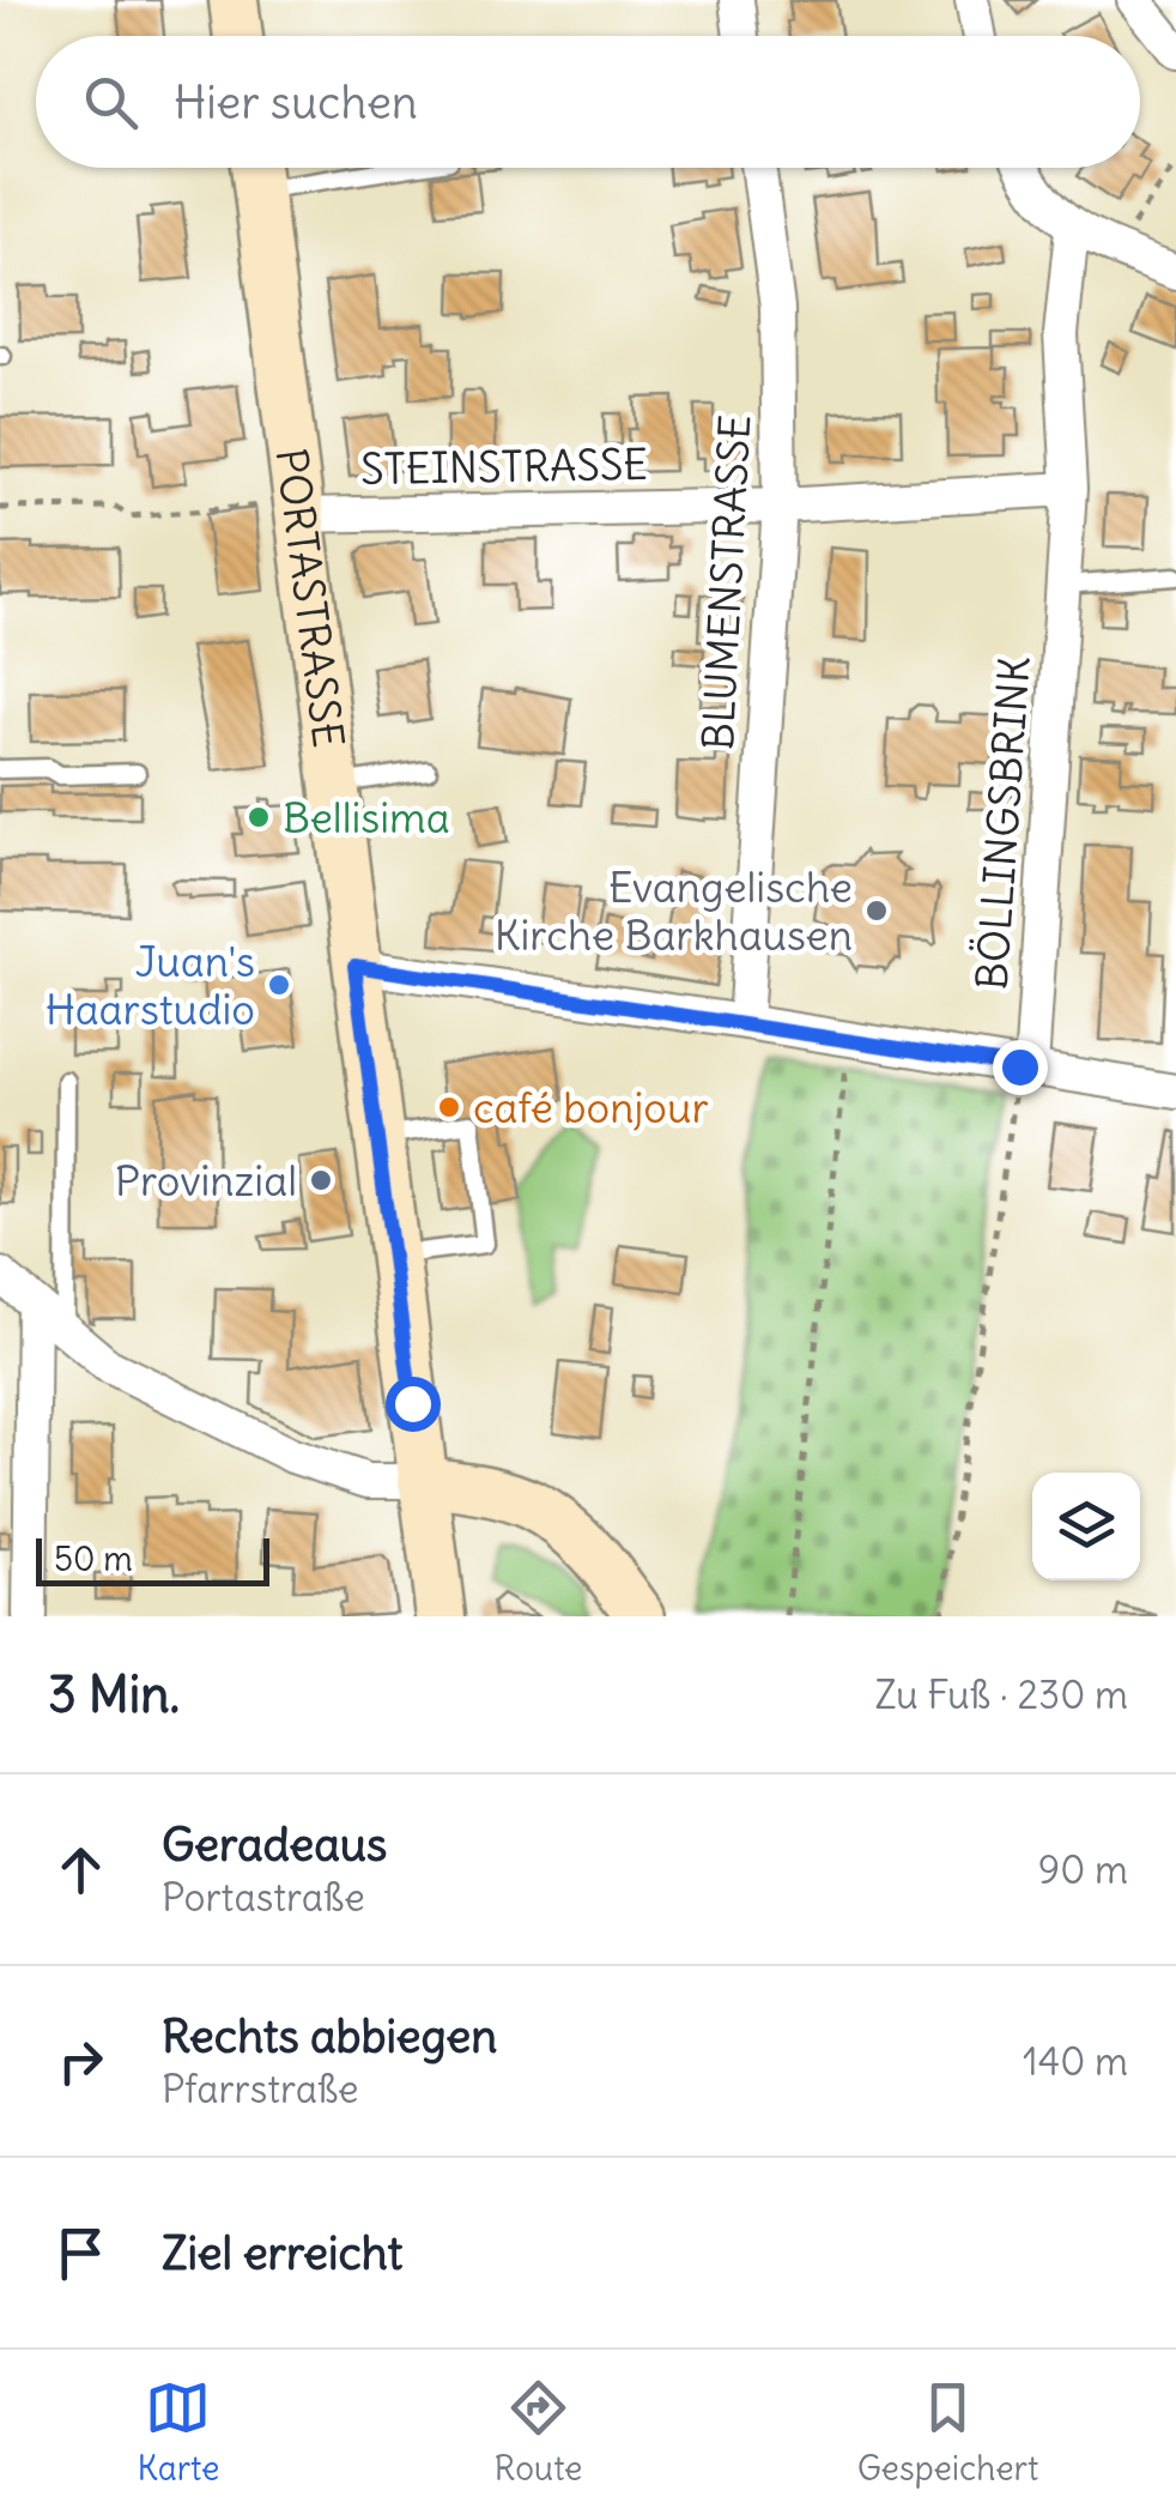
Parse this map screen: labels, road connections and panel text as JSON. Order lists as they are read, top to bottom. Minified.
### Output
{"streets":{"main road":["PORTASTRASSE"],"street":["STEINSTRASSE","BLUMENSTRASSE","BÖLLINGSBRINK"]},"crossings":[["STEINSTRASSE","BLUMENSTRASSE"],["STEINSTRASSE","PORTASTRASSE"],["STEINSTRASSE","BÖLLINGSBRINK"]],"places":["Bellisima","Evangelische Kirche Barkhausen","Juan's Haarstudio","café bonjour","Provinzial"],"scale_bar":"50 m","page":{"search":"Hier suchen","scale":"50 m","heading":["3 Min.","Zu Fuß · 230 m"],"list":[["Geradeaus","Portastraße","90 m"],["Rechts abbiegen","Pfarrstraße","140 m"],"Ziel erreicht"],"nav":["Karte","Route","Gespeichert"]}}
